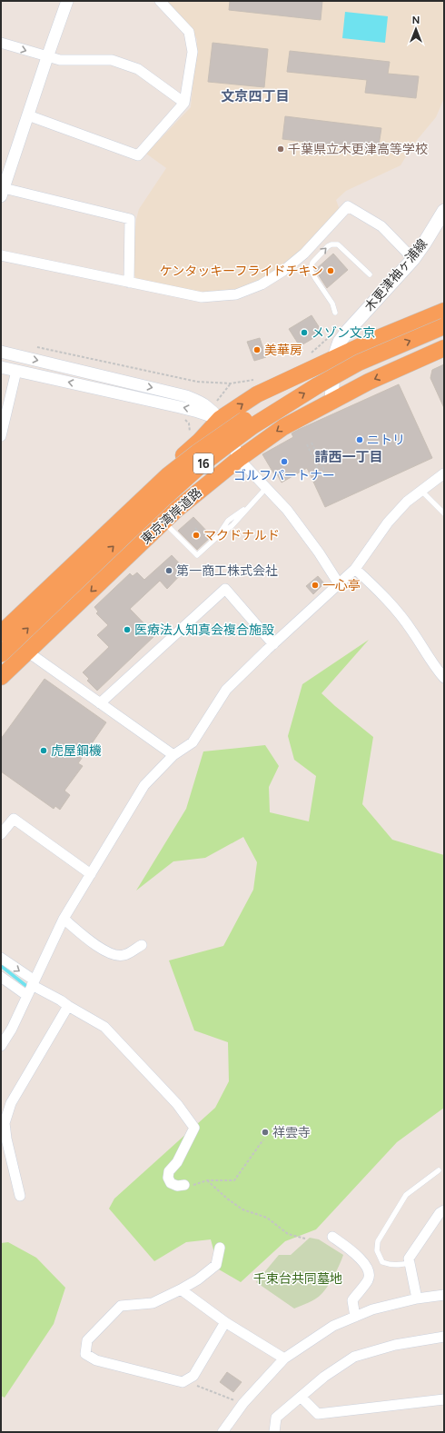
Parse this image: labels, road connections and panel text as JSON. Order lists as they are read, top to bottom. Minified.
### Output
{"streets":{"highway":["16","東京湾岸道路"],"main road":["木更津袖ヶ浦線"]},"crossings":[["木更津袖ヶ浦線","16"],["木更津袖ヶ浦線","東京湾岸道路"],["16","東京湾岸道路"]],"districts":["文京四丁目","請西一丁目"],"parks":["千束台共同墓地"],"places":["千葉県立木更津高等学校","ケンタッキーフライドチキン","メゾン文京","美華房","ニトリ","ゴルフパートナー","マクドナルド","第一商工株式会社","一心亭","医療法人知真会複合施設","虎屋鋼機","祥雲寺"],"north":"top"}
